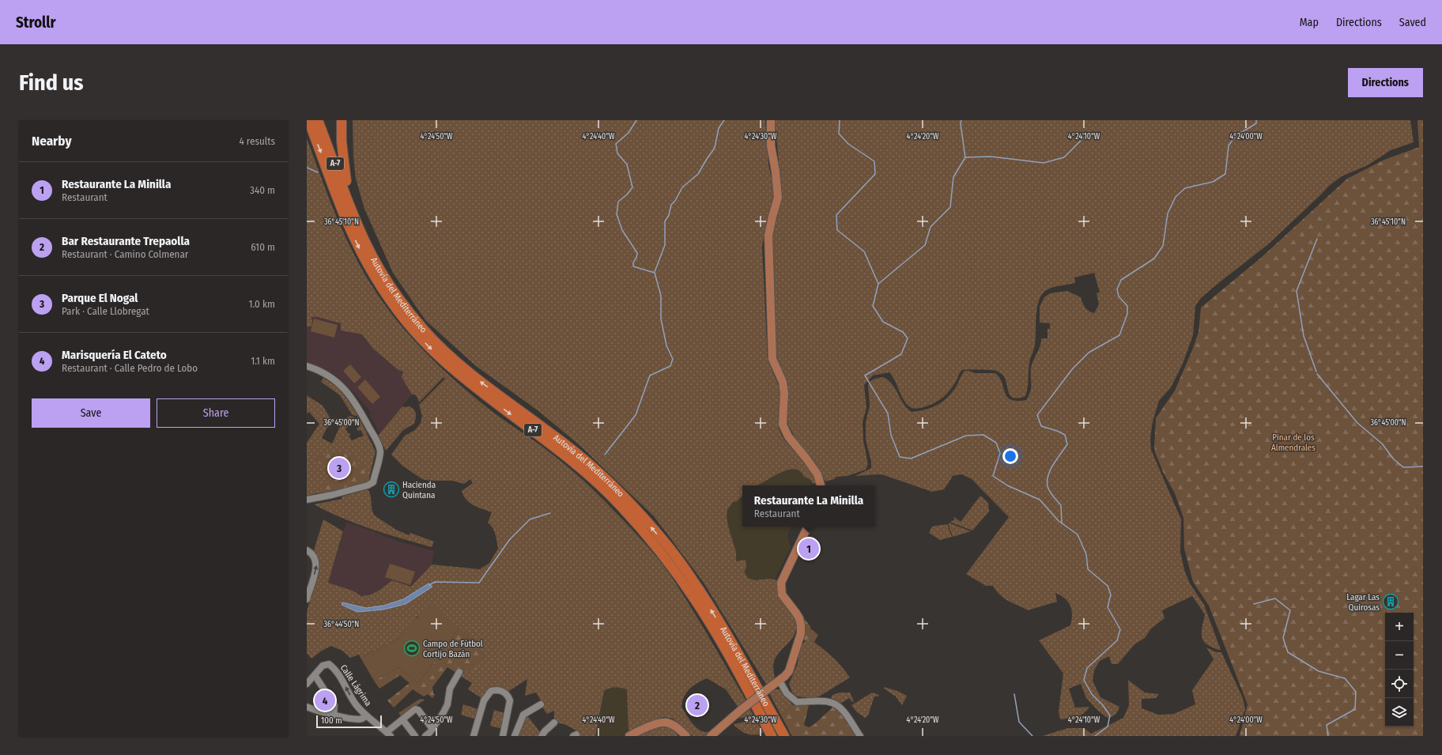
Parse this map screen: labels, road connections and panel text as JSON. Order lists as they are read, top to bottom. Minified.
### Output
{"streets":{"highway":["A-7","Autovía del Mediterráneo"],"street":["Calle Lágrima"]},"parks":["Pinar de los Almendrales"],"places":{"building":["Hacienda Quintana","Lagar Las Quirosas"],"sports":["Campo de Fútbol Cortijo Bazán"]},"scale_bar":"100 m","page":{"header":"Strollr","nav":["Map","Directions","Saved"],"buttons":["Directions",["Save","Share"]],"title":"Find us","heading":["Nearby","4 results"],"list":[{"mark":"1","name":"Restaurante La Minilla","note":"Restaurant","value":"340 m"},{"mark":"2","name":"Bar Restaurante Trepaolla","note":"Restaurant · Camino Colmenar","value":"610 m"},{"mark":"3","name":"Parque El Nogal","note":"Park · Calle Llobregat","value":"1.0 km"},{"mark":"4","name":"Marisquería El Cateto","note":"Restaurant · Calle Pedro de Lobo","value":"1.1 km"}],"pins":["3","1","4","2"],"popup":["Restaurante La Minilla","Restaurant"],"map_buttons":["+","−"],"scale":"100 m"},"coordinates":["4°24'50\"W","4°24'40\"W","4°24'30\"W","4°24'20\"W","4°24'10\"W","4°24'00\"W","36°45'10\"N","36°45'00\"N","36°44'50\"N"]}
